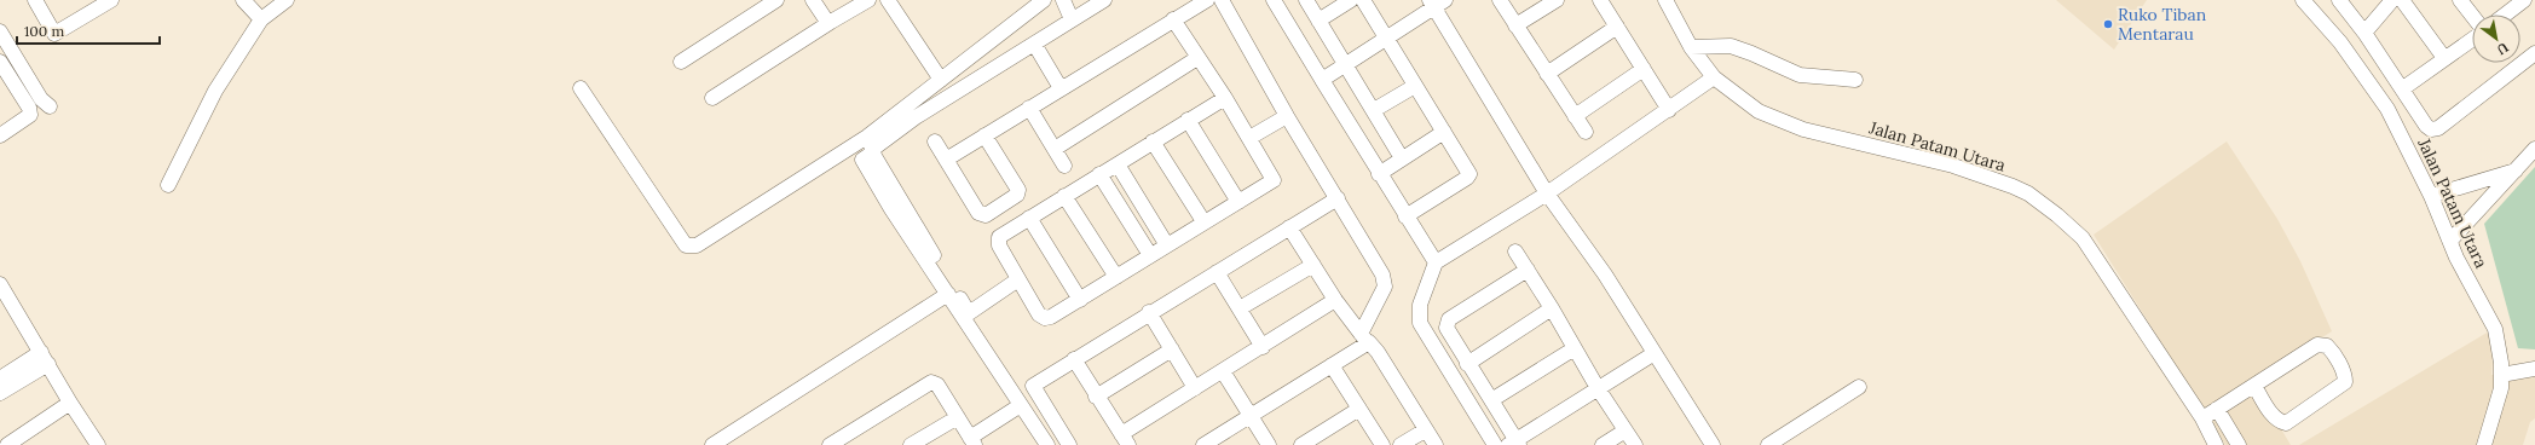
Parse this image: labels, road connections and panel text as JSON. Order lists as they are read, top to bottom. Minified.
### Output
{"streets":{"street":["Jalan Patam Utara"]},"places":["Ruko Tiban Mentarau"],"scale_bar":"100 m","north":"bottom right"}
